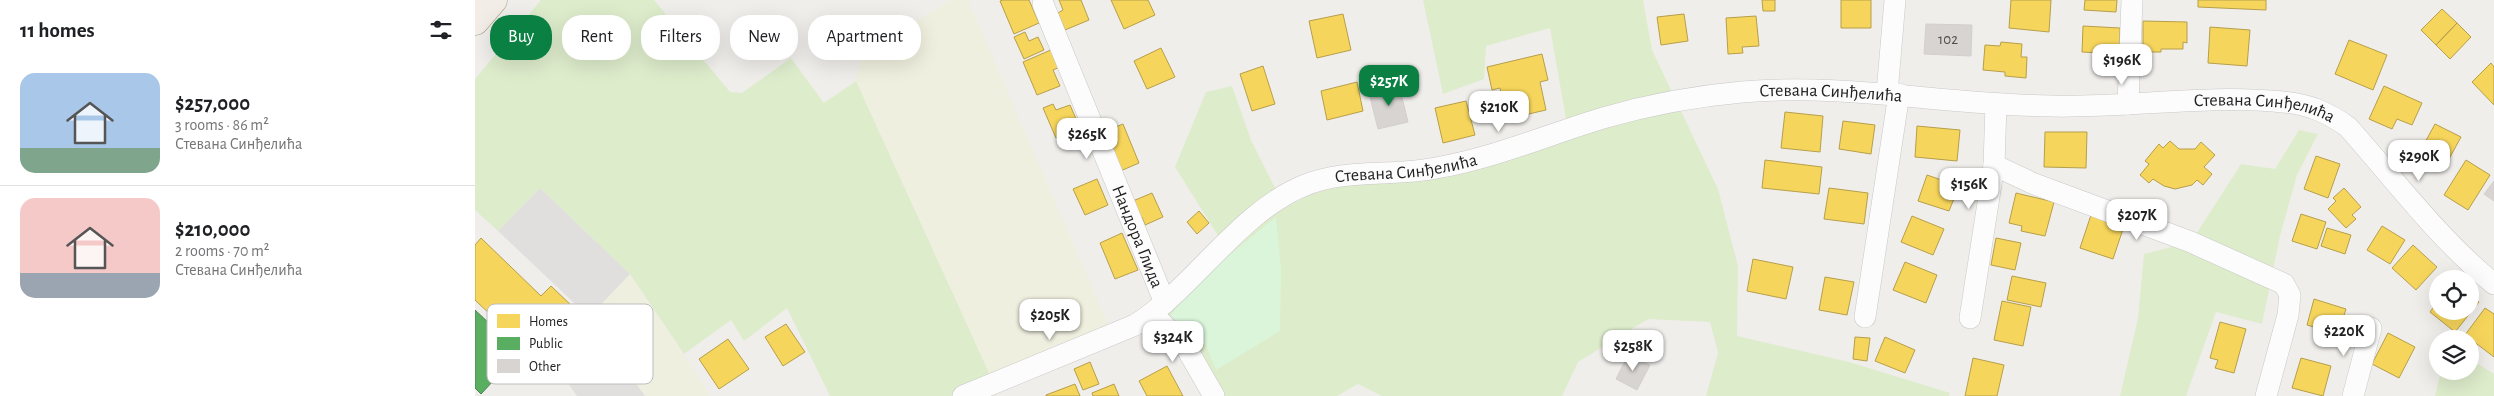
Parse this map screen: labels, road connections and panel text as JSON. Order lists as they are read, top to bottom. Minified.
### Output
{"streets":{"street":["Стевана Синђелића","Нандора Глида"]},"crossings":[["Стевана Синђелића","Нандора Глида"]],"house_numbers":["102"],"legend":["Homes","Public","Other"],"page":{"heading":"11 homes","chip":["Buy","Rent","Filters","New","Apartment"],"price":["$196K","$257K","$210K","$265K","$290K","$156K","$207K","$205K","$220K","$324K","$258K"],"list":[{"name":"$257,000","note":"3 rooms · 86 m² · Стевана Синђелића"},{"name":"$210,000","note":"2 rooms · 70 m² · Стевана Синђелића"}]}}
